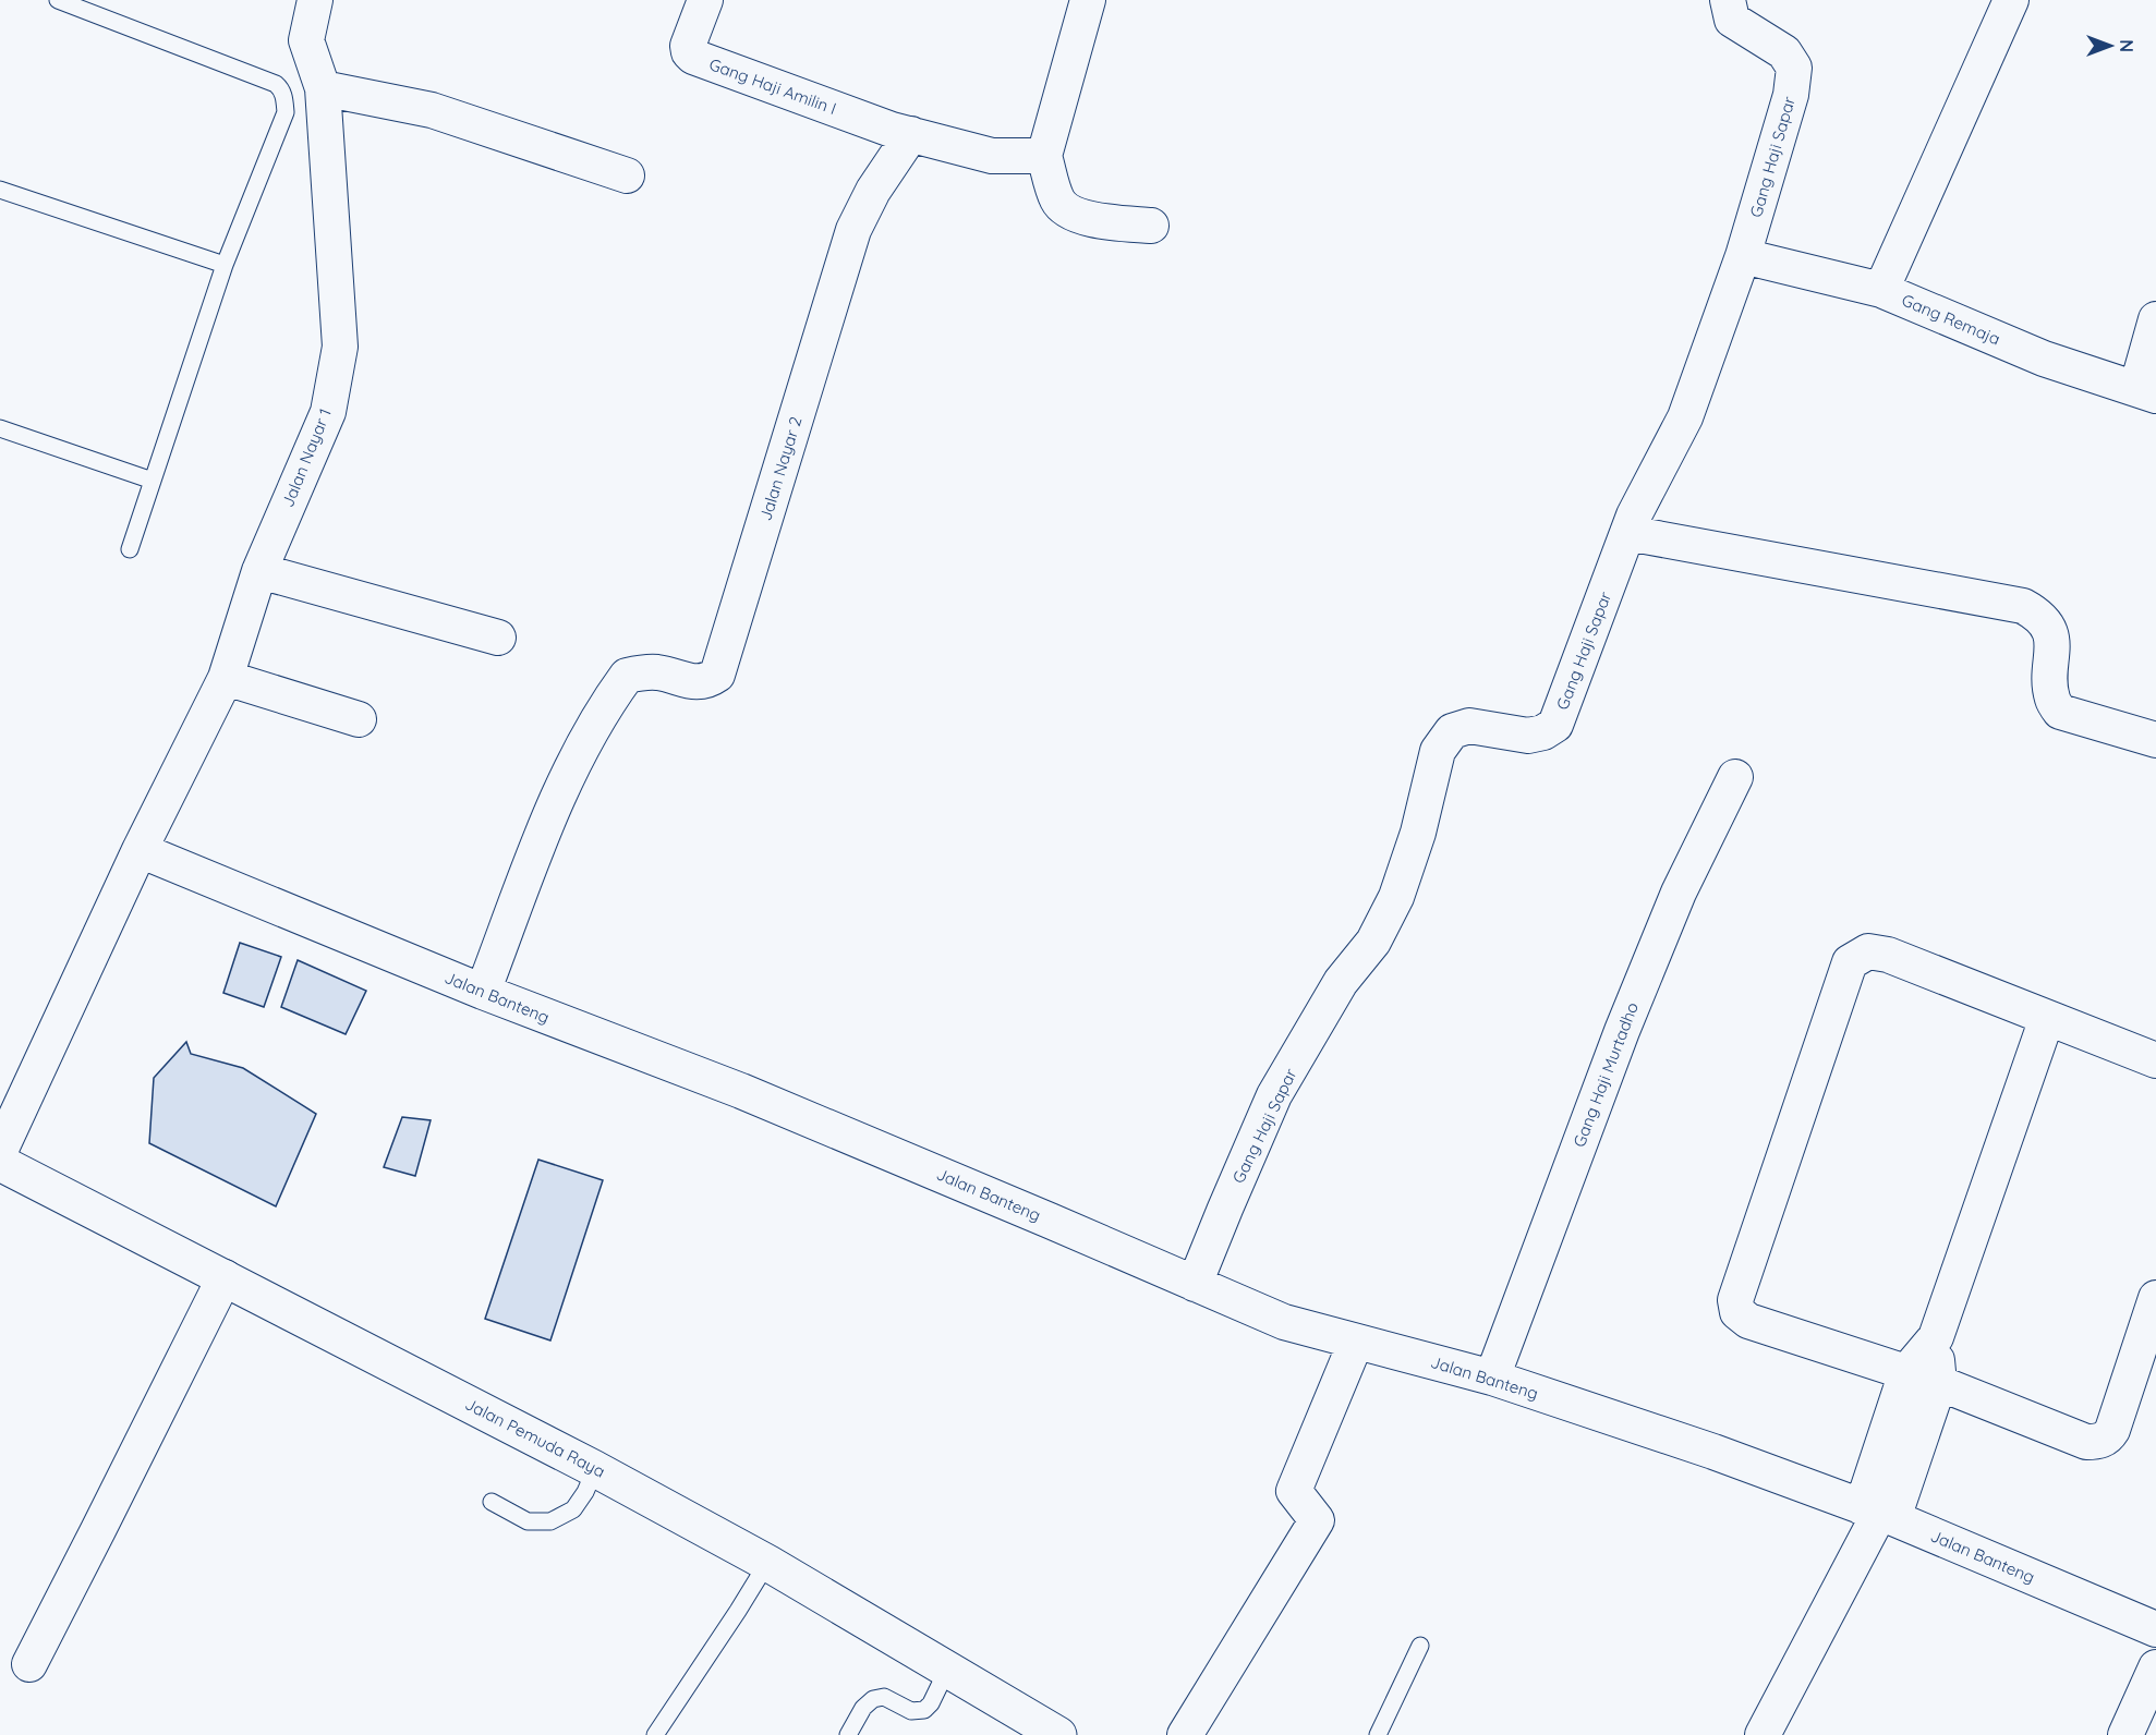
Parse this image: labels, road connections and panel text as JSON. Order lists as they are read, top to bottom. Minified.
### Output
{"streets":{"main road":["Jalan Pemuda Raya"],"street":["Gang Haji Amilin I","Gang Haji Sapar","Gang Remaja","Jalan Nayar 1","Jalan Nayar 2","Jalan Banteng","Gang Haji Murtadho"]},"crossings":[["Gang Haji Amilin I","Jalan Nayar 2"],["Gang Haji Sapar","Gang Remaja"],["Gang Haji Sapar","Jalan Banteng"],["Jalan Nayar 1","Jalan Banteng"],["Jalan Nayar 2","Jalan Banteng"],["Jalan Banteng","Gang Haji Murtadho"]],"north":"right"}
